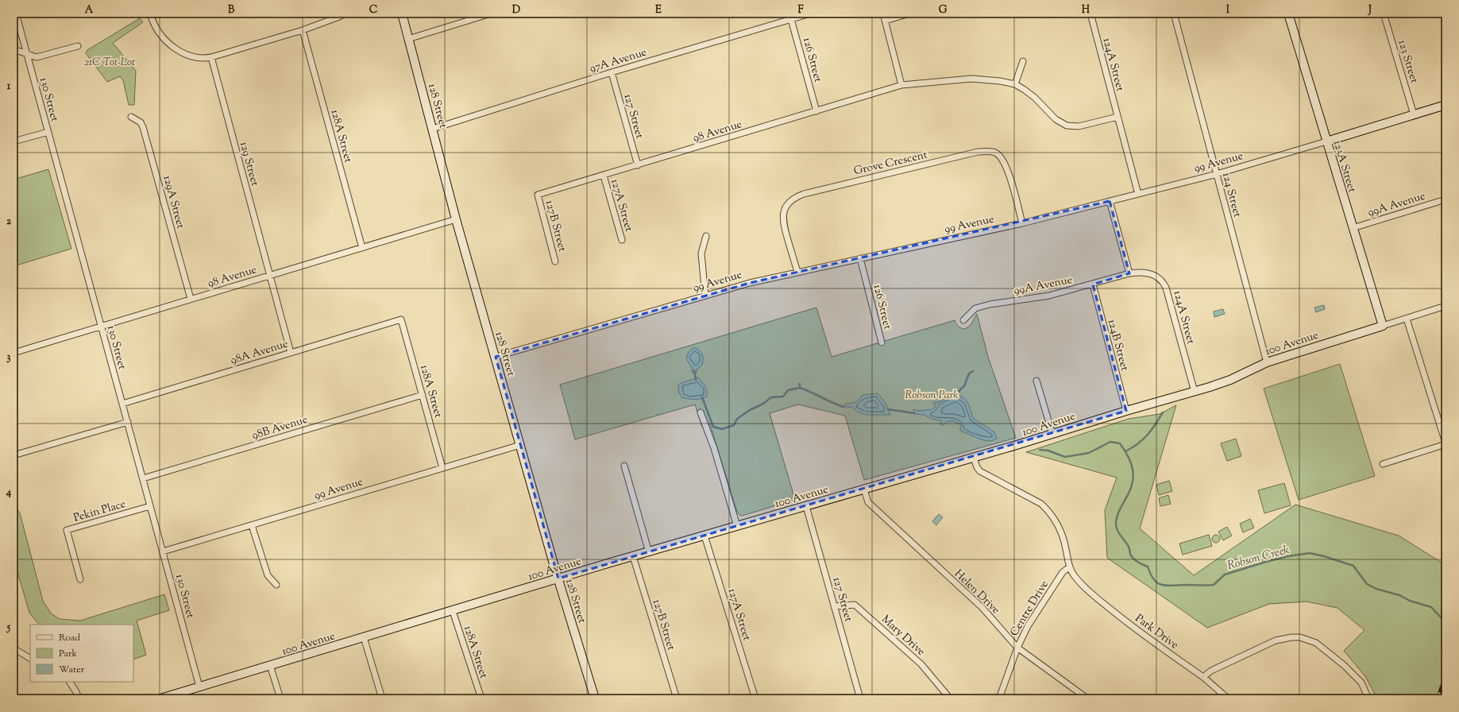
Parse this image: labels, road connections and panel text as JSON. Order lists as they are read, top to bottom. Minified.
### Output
{"streets":{"street":["97A Avenue","126 Street","123 Street","124A Street","130 Street","128 Street","127 Street","98 Avenue","128A Street","99 Avenue","Grove Crescent","129 Street","123A Street","124 Street","129A Street","99A Avenue","127A Street","127B Street","100 Avenue","124B Street","98A Avenue","98B Avenue","Pekin Place","Helen Drive","Centre Drive","Park Drive","Mary Drive"]},"crossings":[["97A Avenue","126 Street"],["97A Avenue","128 Street"],["97A Avenue","127 Street"],["126 Street","98 Avenue"],["126 Street","99 Avenue"],["123 Street","99 Avenue"],["124A Street","99 Avenue"],["124A Street","99A Avenue"],["124A Street","100 Avenue"],["130 Street","98 Avenue"],["130 Street","99 Avenue"],["130 Street","100 Avenue"],["130 Street","98A Avenue"],["130 Street","98B Avenue"],["130 Street","Pekin Place"],["128 Street","98 Avenue"],["128 Street","99 Avenue"],["128 Street","100 Avenue"],["127 Street","98 Avenue"],["127 Street","100 Avenue"],["127 Street","Mary Drive"],["98 Avenue","128A Street"],["98 Avenue","129 Street"],["98 Avenue","129A Street"],["98 Avenue","127A Street"],["98 Avenue","127B Street"],["128A Street","99 Avenue"],["128A Street","100 Avenue"],["128A Street","98A Avenue"],["128A Street","98B Avenue"],["99 Avenue","Grove Crescent"],["99 Avenue","123A Street"],["99 Avenue","124 Street"],["129 Street","98A Avenue"],["123A Street","99A Avenue"],["123A Street","100 Avenue"],["124 Street","100 Avenue"],["99A Avenue","124B Street"],["127A Street","100 Avenue"],["127B Street","100 Avenue"],["100 Avenue","124B Street"],["100 Avenue","Helen Drive"],["100 Avenue","Park Drive"],["Helen Drive","Centre Drive"],["Centre Drive","Park Drive"]],"water":["Robson Creek"],"parks":["21C Tot-Lot","Robson Park"],"legend":["Road","Park","Water"],"grid":{"columns":["A","B","C","D","E","F","G","H","I","J"],"rows":["1","2","3","4","5"]}}
